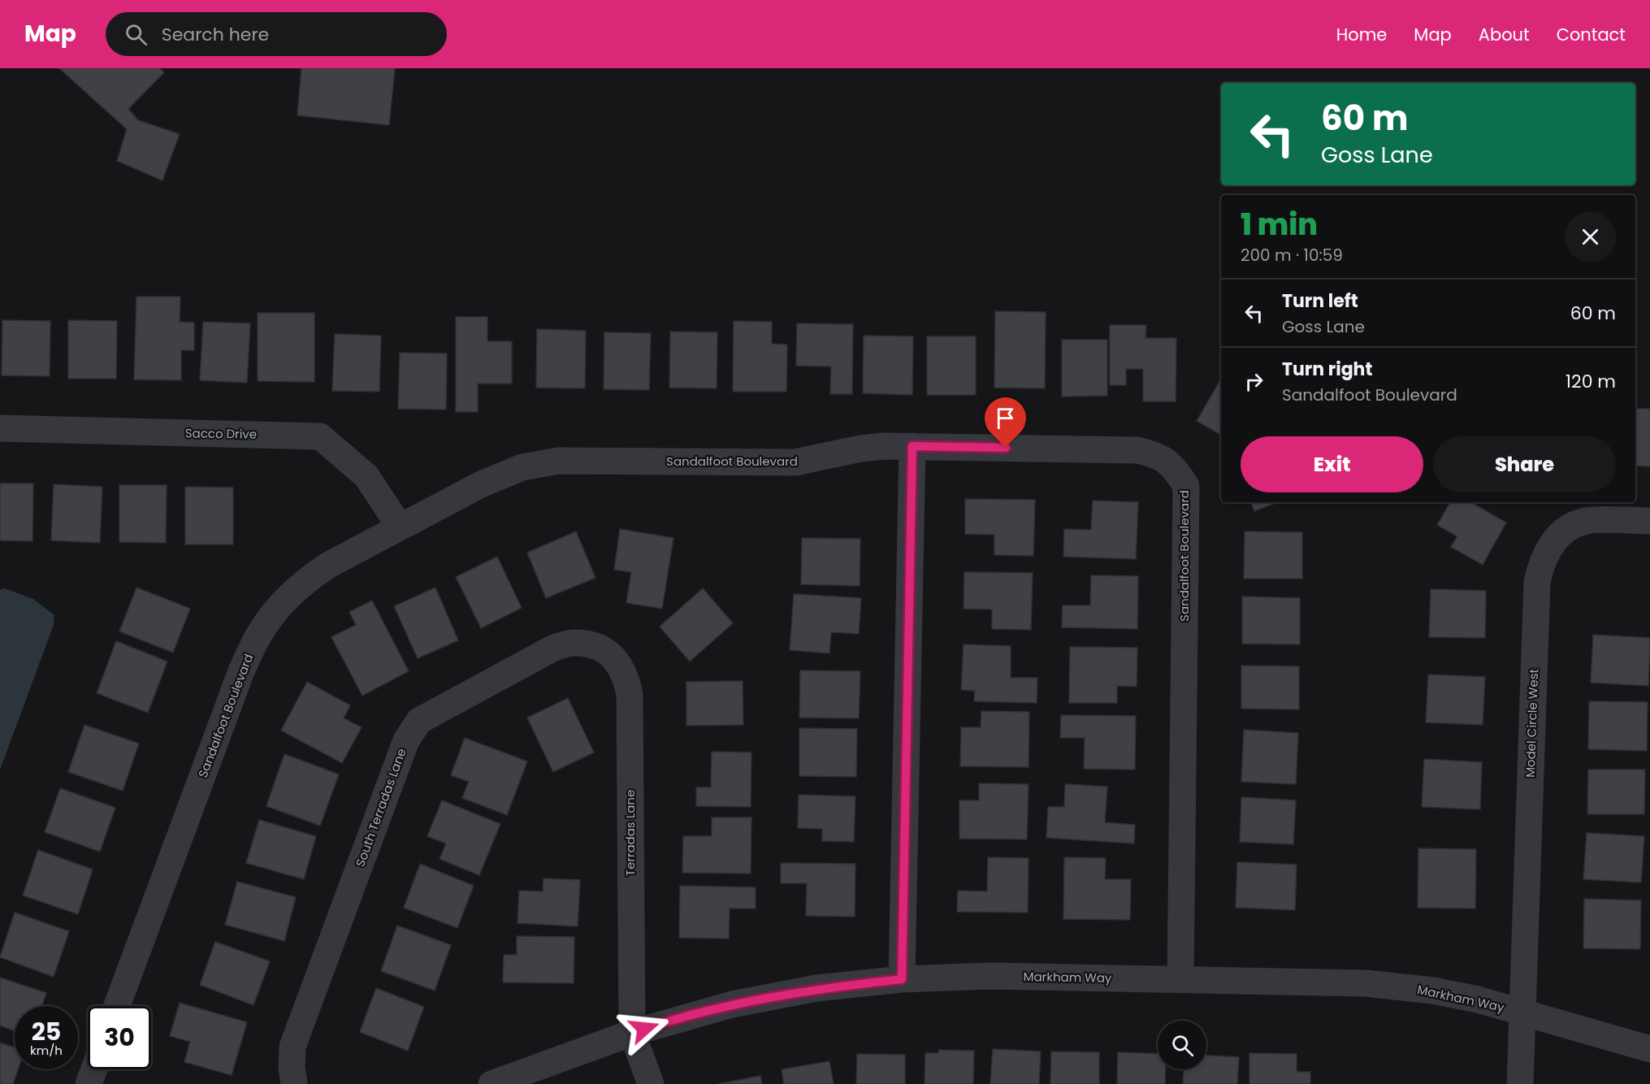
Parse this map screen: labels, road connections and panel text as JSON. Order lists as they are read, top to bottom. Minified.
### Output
{"streets":{"street":["Sacco Drive","Sandalfoot Boulevard","Model Circle West","South Terradas Lane","Terradas Lane","Markham Way"]},"crossings":[["Sacco Drive","Sandalfoot Boulevard"],["Sandalfoot Boulevard","Markham Way"],["Model Circle West","Markham Way"],["South Terradas Lane","Terradas Lane"],["Terradas Lane","Markham Way"]],"page":{"header":"Map","search":"Search here","nav":["Home","Map","About","Contact"],"turn":["60 m","Goss Lane"],"heading":["1 min","200 m · 10:59"],"list":[{"name":"Turn left","note":"Goss Lane","value":"60 m"},{"name":"Turn right","note":"Sandalfoot Boulevard","value":"120 m"}],"buttons":["Exit","Share"],"speed":"25 km/h","limit":"30"}}
